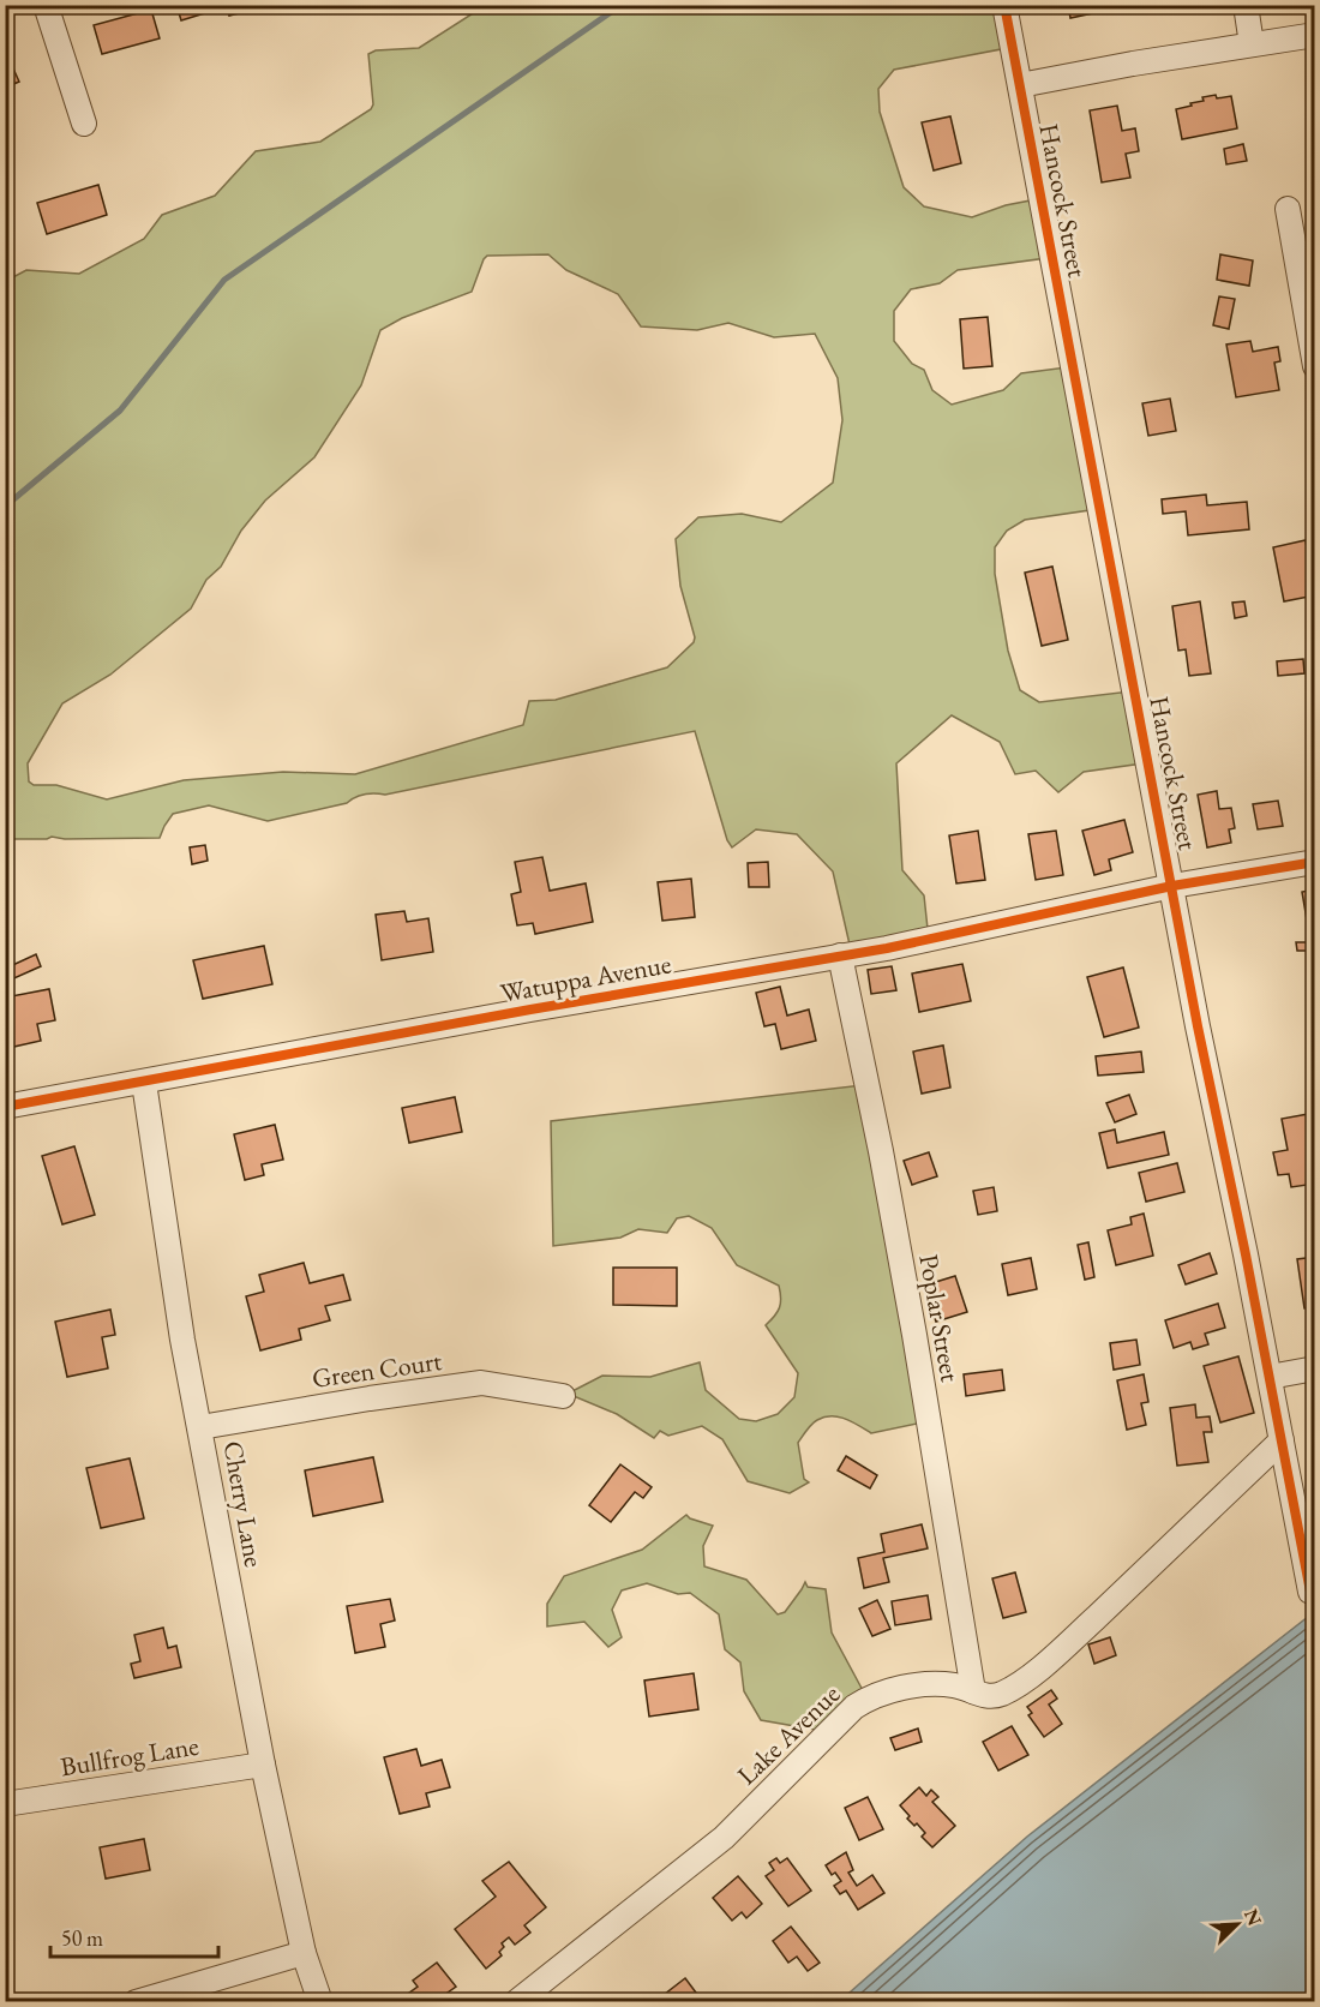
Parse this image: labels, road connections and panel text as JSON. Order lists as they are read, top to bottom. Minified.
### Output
{"streets":{"street":["Hancock Street","Watuppa Avenue","Poplar Street","Green Court","Cherry Lane","Lake Avenue","Bullfrog Lane"]},"crossings":[["Hancock Street","Watuppa Avenue"],["Hancock Street","Lake Avenue"],["Watuppa Avenue","Poplar Street"],["Watuppa Avenue","Cherry Lane"],["Poplar Street","Lake Avenue"],["Green Court","Cherry Lane"],["Cherry Lane","Bullfrog Lane"]],"scale_bar":"50 m","north":"top right"}
